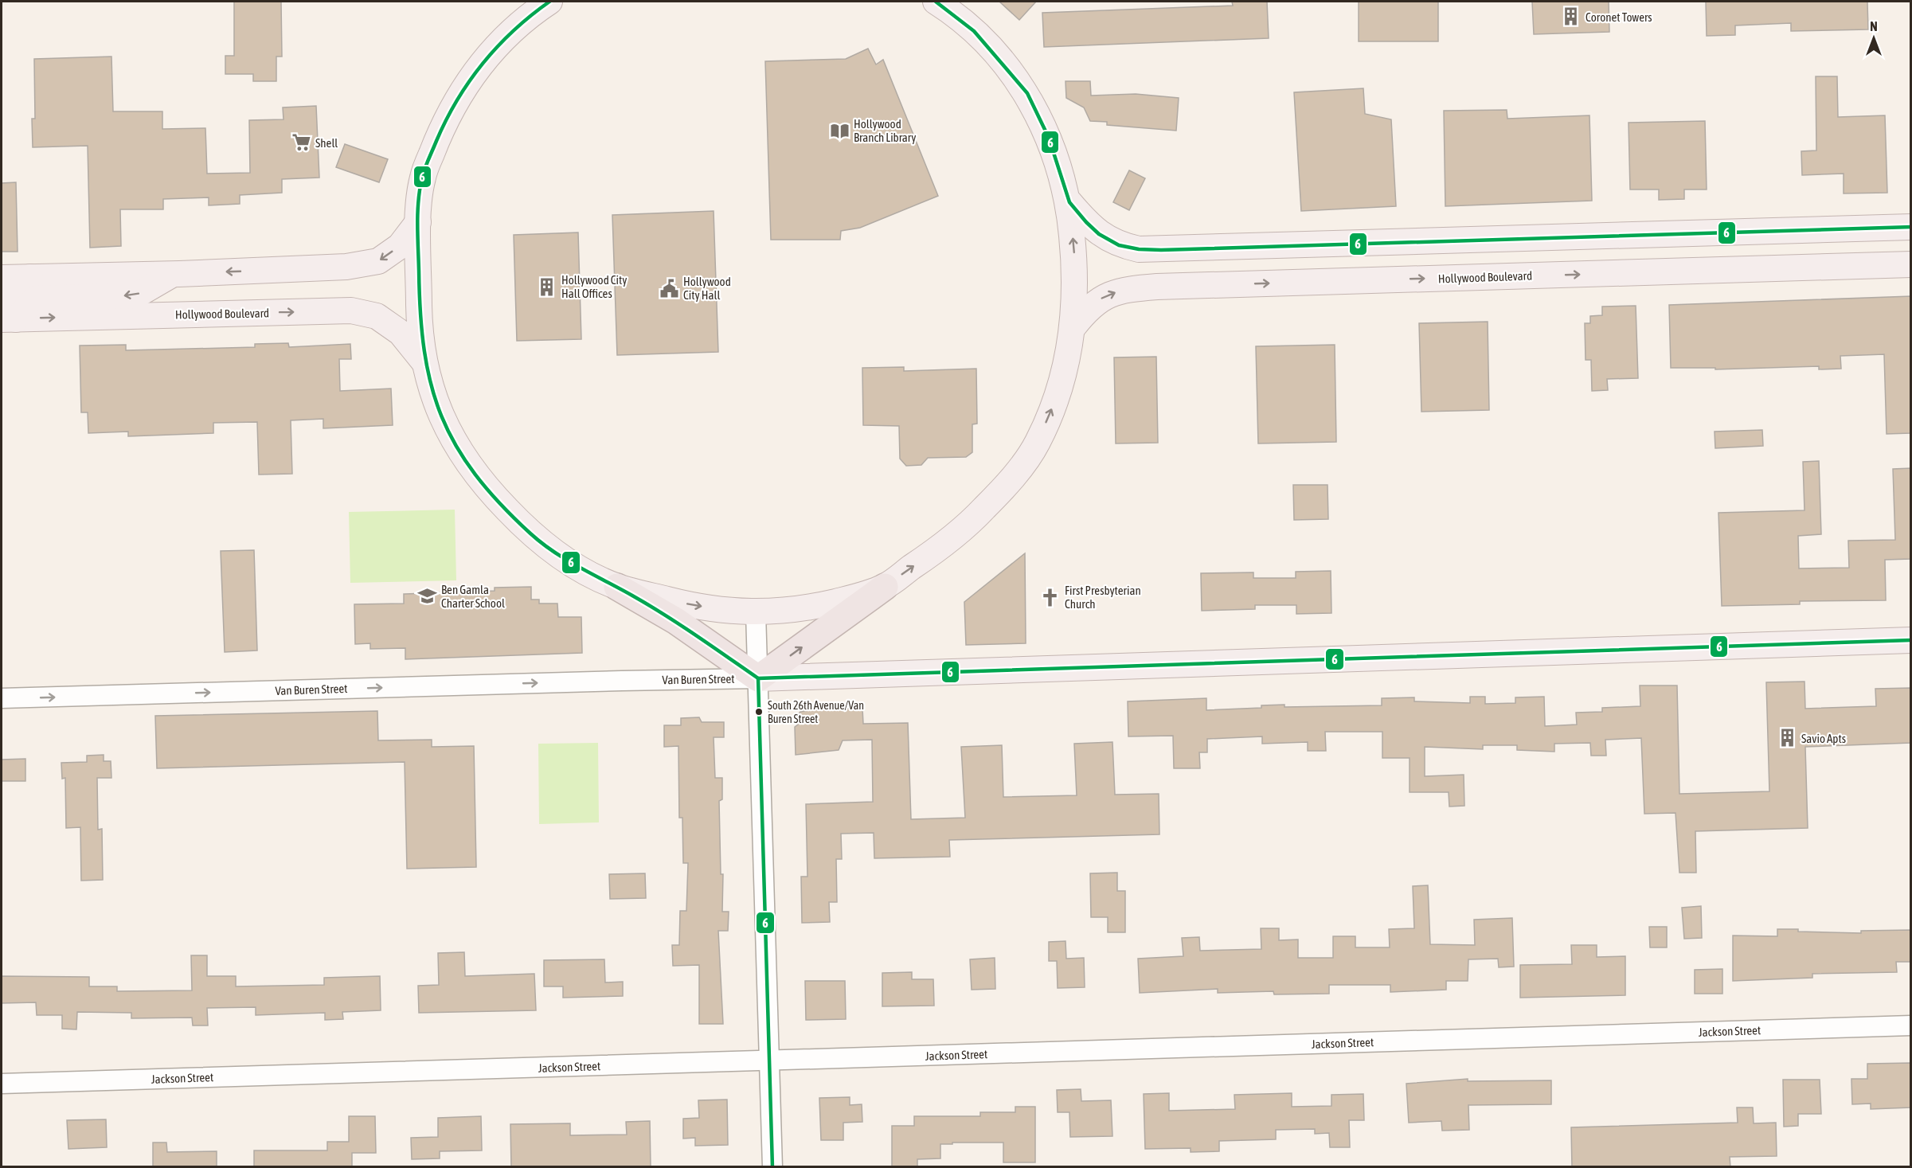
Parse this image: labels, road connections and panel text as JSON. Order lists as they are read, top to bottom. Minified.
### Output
{"streets":{"main road":["Hollywood Boulevard","Van Buren Street"],"street":["Jackson Street"]},"one_way":["Van Buren Street"],"places":{"building":["Coronet Towers","Hollywood City Hall Offices","Savio Apts"],"library":["Hollywood Branch Library"],"supermarket":["Shell"],"public building":["Hollywood City Hall"],"school or university":["Ben Gamla Charter School"],"church":["First Presbyterian Church"],"other":["South 26th Avenue/Van Buren Street"]},"lines":["transit line 6"],"north":"top"}
